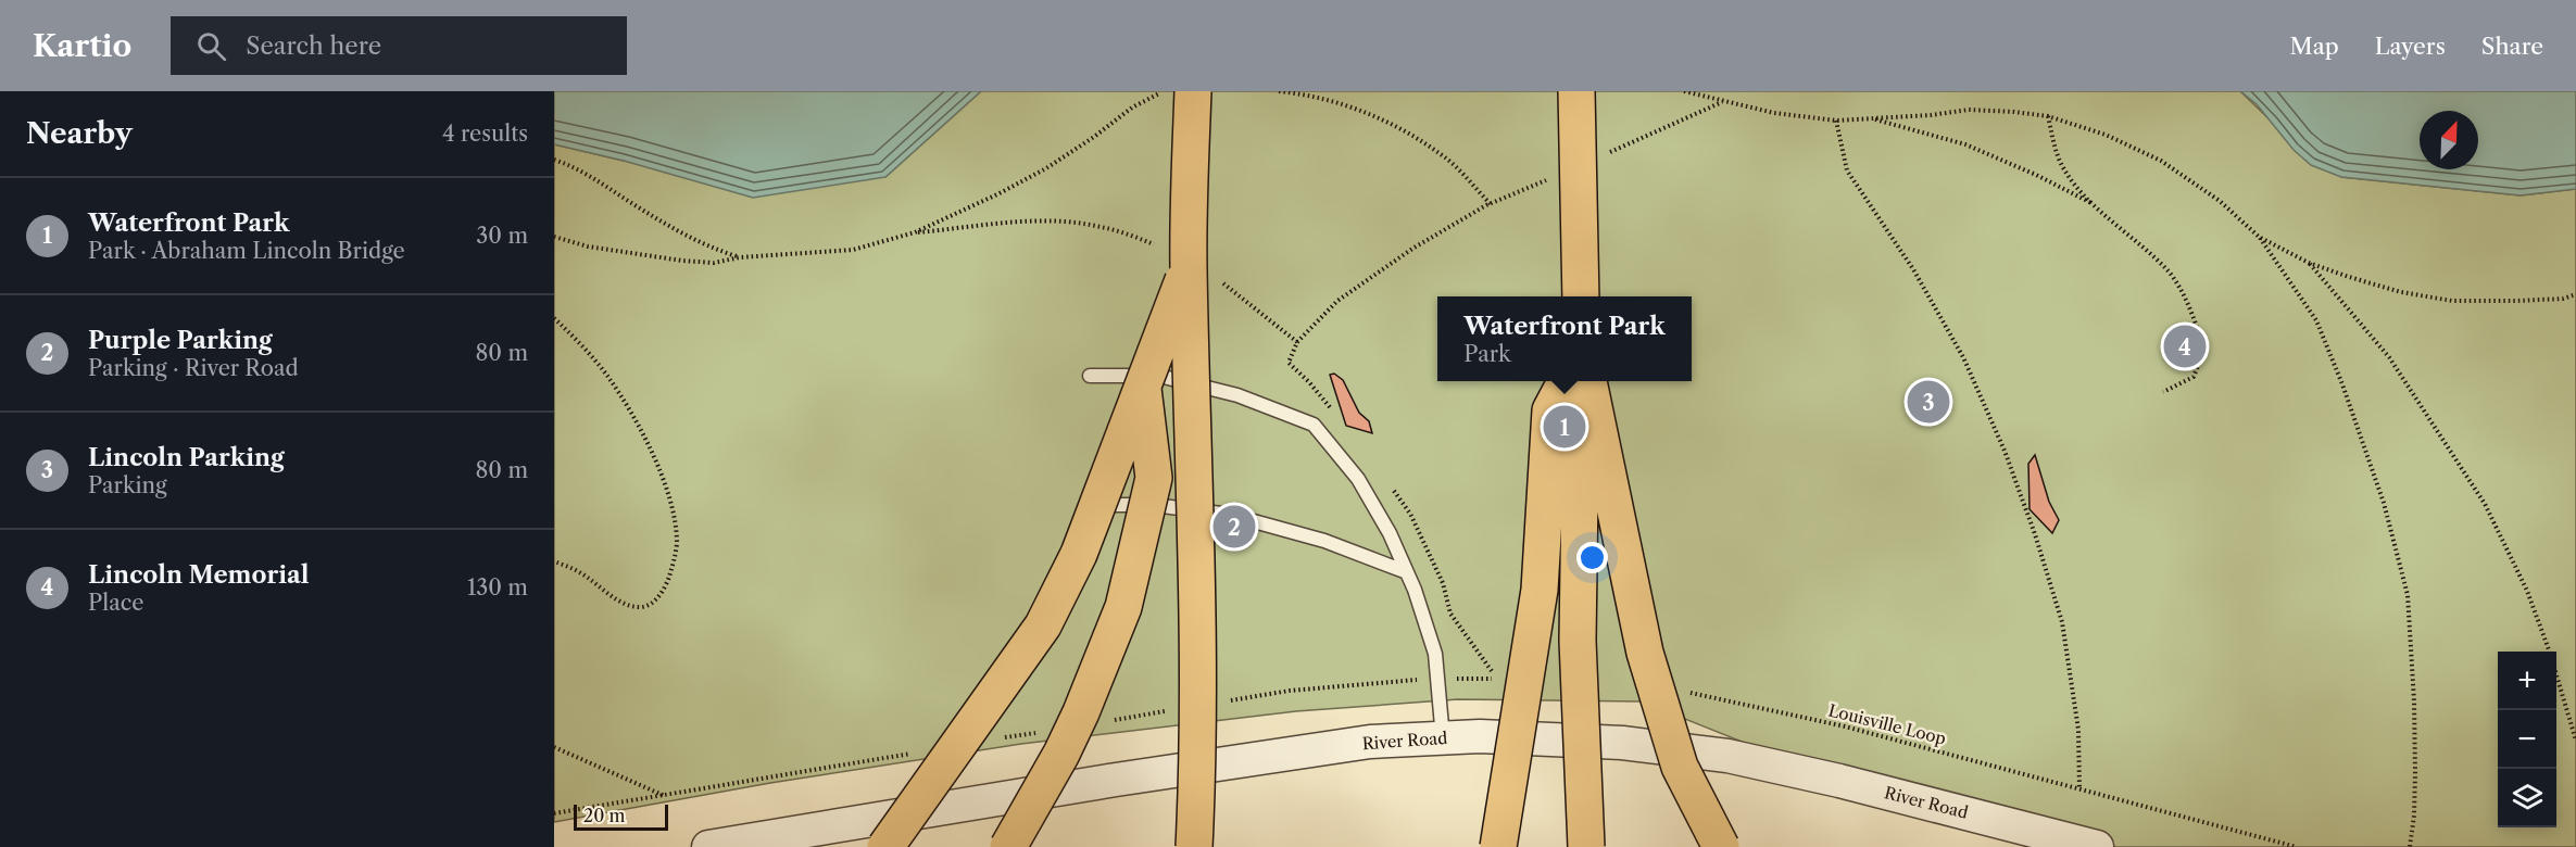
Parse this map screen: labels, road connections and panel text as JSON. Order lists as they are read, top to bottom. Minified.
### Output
{"streets":{"street":["River Road"],"path":["Louisville Loop"]},"scale_bar":"20 m","north":"top right","page":{"header":"Kartio","search":"Search here","nav":["Map","Layers","Share"],"heading":["Nearby","4 results"],"list":[{"mark":"1","name":"Waterfront Park","note":"Park · Abraham Lincoln Bridge","value":"30 m"},{"mark":"2","name":"Purple Parking","note":"Parking · River Road","value":"80 m"},{"mark":"3","name":"Lincoln Parking","note":"Parking","value":"80 m"},{"mark":"4","name":"Lincoln Memorial","note":"Place","value":"130 m"}],"popup":["Waterfront Park","Park"],"pins":["4","3","1","2"],"map_buttons":["+","−"],"scale":"20 m"}}
